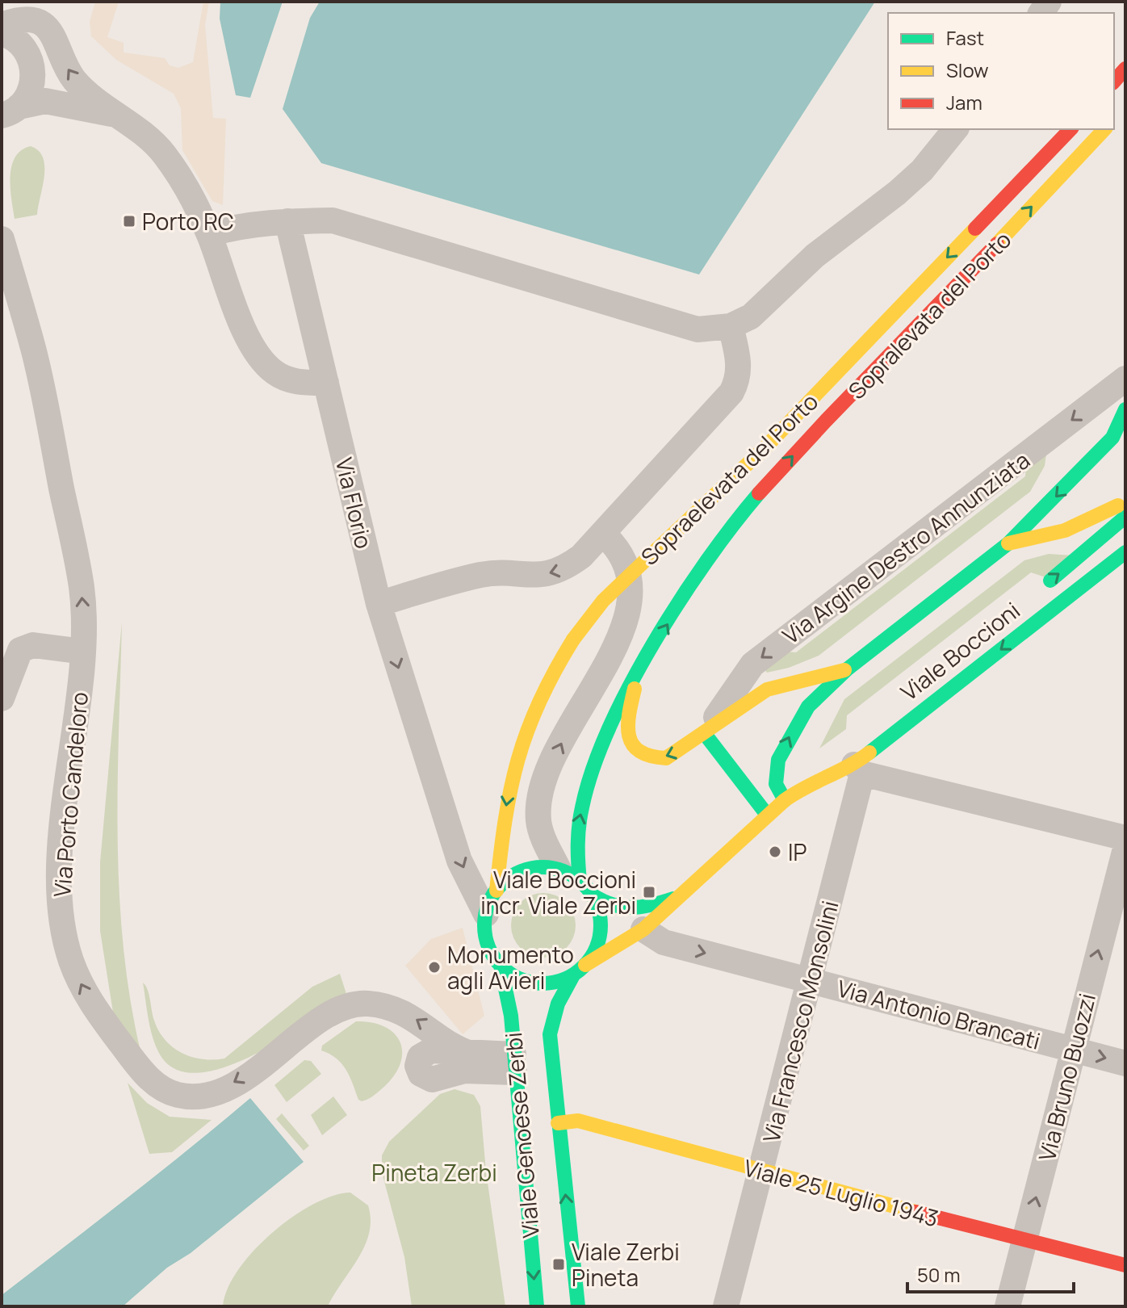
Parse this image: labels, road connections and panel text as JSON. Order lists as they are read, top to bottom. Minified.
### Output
{"streets":{"main road":["Sopralevata del Porto","Sopraelevata del Porto","Via Argine Destro Annunziata","Viale Boccioni","Viale Genoese Zerbi","Viale 25 Luglio 1943"],"street":["Via Florio","Via Porto Candeloro","Via Antonio Brancati","Via Francesco Monsolini","Via Bruno Buozzi"]},"crossings":[["Sopralevata del Porto","Sopraelevata del Porto"],["Sopralevata del Porto","Via Florio"],["Sopralevata del Porto","Via Argine Destro Annunziata"],["Sopralevata del Porto","Viale Boccioni"],["Sopralevata del Porto","Viale Genoese Zerbi"],["Sopraelevata del Porto","Via Florio"],["Sopraelevata del Porto","Viale Boccioni"],["Sopraelevata del Porto","Viale Genoese Zerbi"],["Via Florio","Viale Boccioni"],["Via Florio","Viale Genoese Zerbi"],["Via Argine Destro Annunziata","Viale Boccioni"],["Viale Boccioni","Via Antonio Brancati"],["Viale Boccioni","Via Francesco Monsolini"],["Viale Boccioni","Viale Genoese Zerbi"],["Via Antonio Brancati","Via Francesco Monsolini"],["Via Antonio Brancati","Via Bruno Buozzi"],["Via Francesco Monsolini","Viale 25 Luglio 1943"],["Via Bruno Buozzi","Viale 25 Luglio 1943"],["Viale Genoese Zerbi","Viale 25 Luglio 1943"]],"one_way":["Sopralevata del Porto","Sopraelevata del Porto","Via Florio","Via Antonio Brancati","Via Bruno Buozzi"],"parks":["Pineta Zerbi"],"places":{"transit":["Porto RC","Viale Boccioni incr. Viale Zerbi","Viale Zerbi Pineta"],"other":["IP","Monumento agli Avieri"]},"legend":["Fast","Slow","Jam"],"scale_bar":"50 m"}
